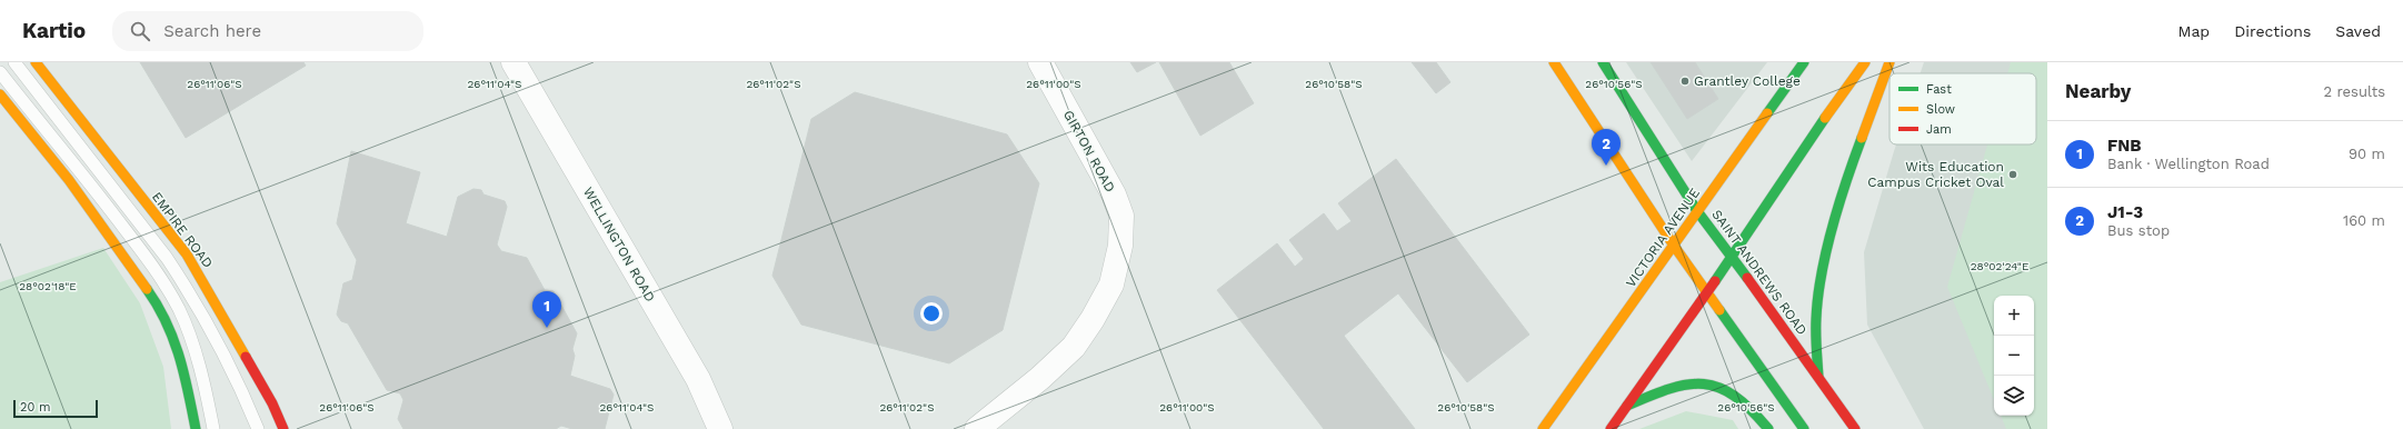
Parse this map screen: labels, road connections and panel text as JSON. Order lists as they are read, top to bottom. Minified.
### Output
{"streets":{"main road":["EMPIRE ROAD","VICTORIA AVENUE","SAINT ANDREWS ROAD"],"street":["GIRTON ROAD","WELLINGTON ROAD"]},"crossings":[["VICTORIA AVENUE","SAINT ANDREWS ROAD"]],"places":["Grantley College","Wits Education Campus Cricket Oval"],"legend":["Fast","Slow","Jam"],"scale_bar":"20 m","page":{"header":"Kartio","search":"Search here","nav":["Map","Directions","Saved"],"heading":["Nearby","2 results"],"list":[{"mark":"1","name":"FNB","note":"Bank · Wellington Road","value":"90 m"},{"mark":"2","name":"J1-3","note":"Bus stop","value":"160 m"}],"pins":["2","1"],"map_buttons":["+","−"],"scale":"20 m"},"coordinates":["26°11'06\"S","26°11'04\"S","26°11'02\"S","26°10'58\"S","26°10'56\"S","26°11'00\"S","28°02'24\"E","28°02'18\"E"]}
